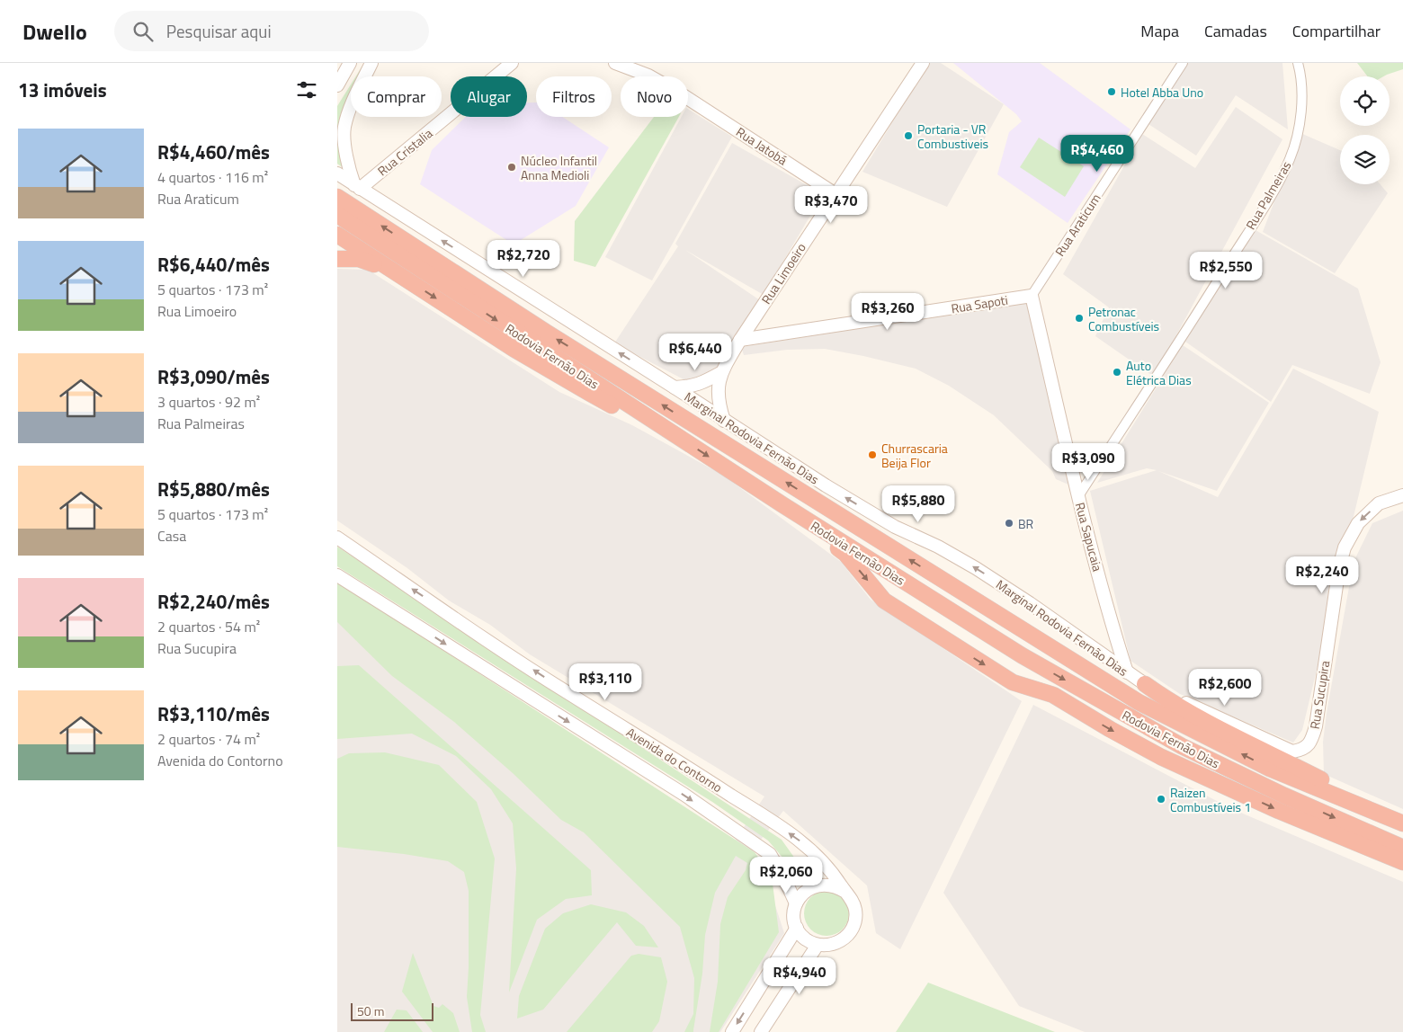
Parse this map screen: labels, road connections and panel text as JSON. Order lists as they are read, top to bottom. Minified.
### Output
{"streets":{"highway":["Rodovia Fernão Dias"],"street":["Rua Jatobá","Rua Cristalia","Rua Palmeiras","Rua Araticum","Rua Limoeiro","Rua Sapoti","Marginal Rodovia Fernão Dias","Rua Sapucaia","Rua Sucupira","Avenida do Contorno"]},"crossings":[["Rua Jatobá","Rua Limoeiro"],["Rua Cristalia","Marginal Rodovia Fernão Dias"],["Rua Palmeiras","Rua Sapucaia"],["Rua Araticum","Rua Sapoti"],["Rua Araticum","Rua Sapucaia"],["Rua Limoeiro","Rua Sapoti"],["Rua Limoeiro","Marginal Rodovia Fernão Dias"],["Rua Sapoti","Rua Sapucaia"],["Marginal Rodovia Fernão Dias","Rua Sapucaia"],["Marginal Rodovia Fernão Dias","Rua Sucupira"]],"one_way":["Marginal Rodovia Fernão Dias"],"places":["Hotel Abba Uno","Portaria - VR Combustiveis","Núcleo Infantil Anna Medioli","Petronac Combustíveis","Auto Elétrica Dias","Churrascaria Beija Flor","BR","Raizen Combustíveis 1"],"scale_bar":"50 m","page":{"header":"Dwello","search":"Pesquisar aqui","nav":["Mapa","Camadas","Compartilhar"],"heading":"13 imóveis","chip":["Comprar","Alugar","Filtros","Novo"],"list":[{"name":"R$4,460/mês","note":"4 quartos · 116 m² · Rua Araticum"},{"name":"R$6,440/mês","note":"5 quartos · 173 m² · Rua Limoeiro"},{"name":"R$3,090/mês","note":"3 quartos · 92 m² · Rua Palmeiras"},{"name":"R$5,880/mês","note":"5 quartos · 173 m² · Casa"},{"name":"R$2,240/mês","note":"2 quartos · 54 m² · Rua Sucupira"},{"name":"R$3,110/mês","note":"2 quartos · 74 m² · Avenida do Contorno"}],"price":["R$4,460","R$3,470","R$2,720","R$2,550","R$3,260","R$6,440","R$3,090","R$5,880","R$2,240","R$3,110","R$2,600","R$2,060","R$4,940"],"scale":"50 m"}}
